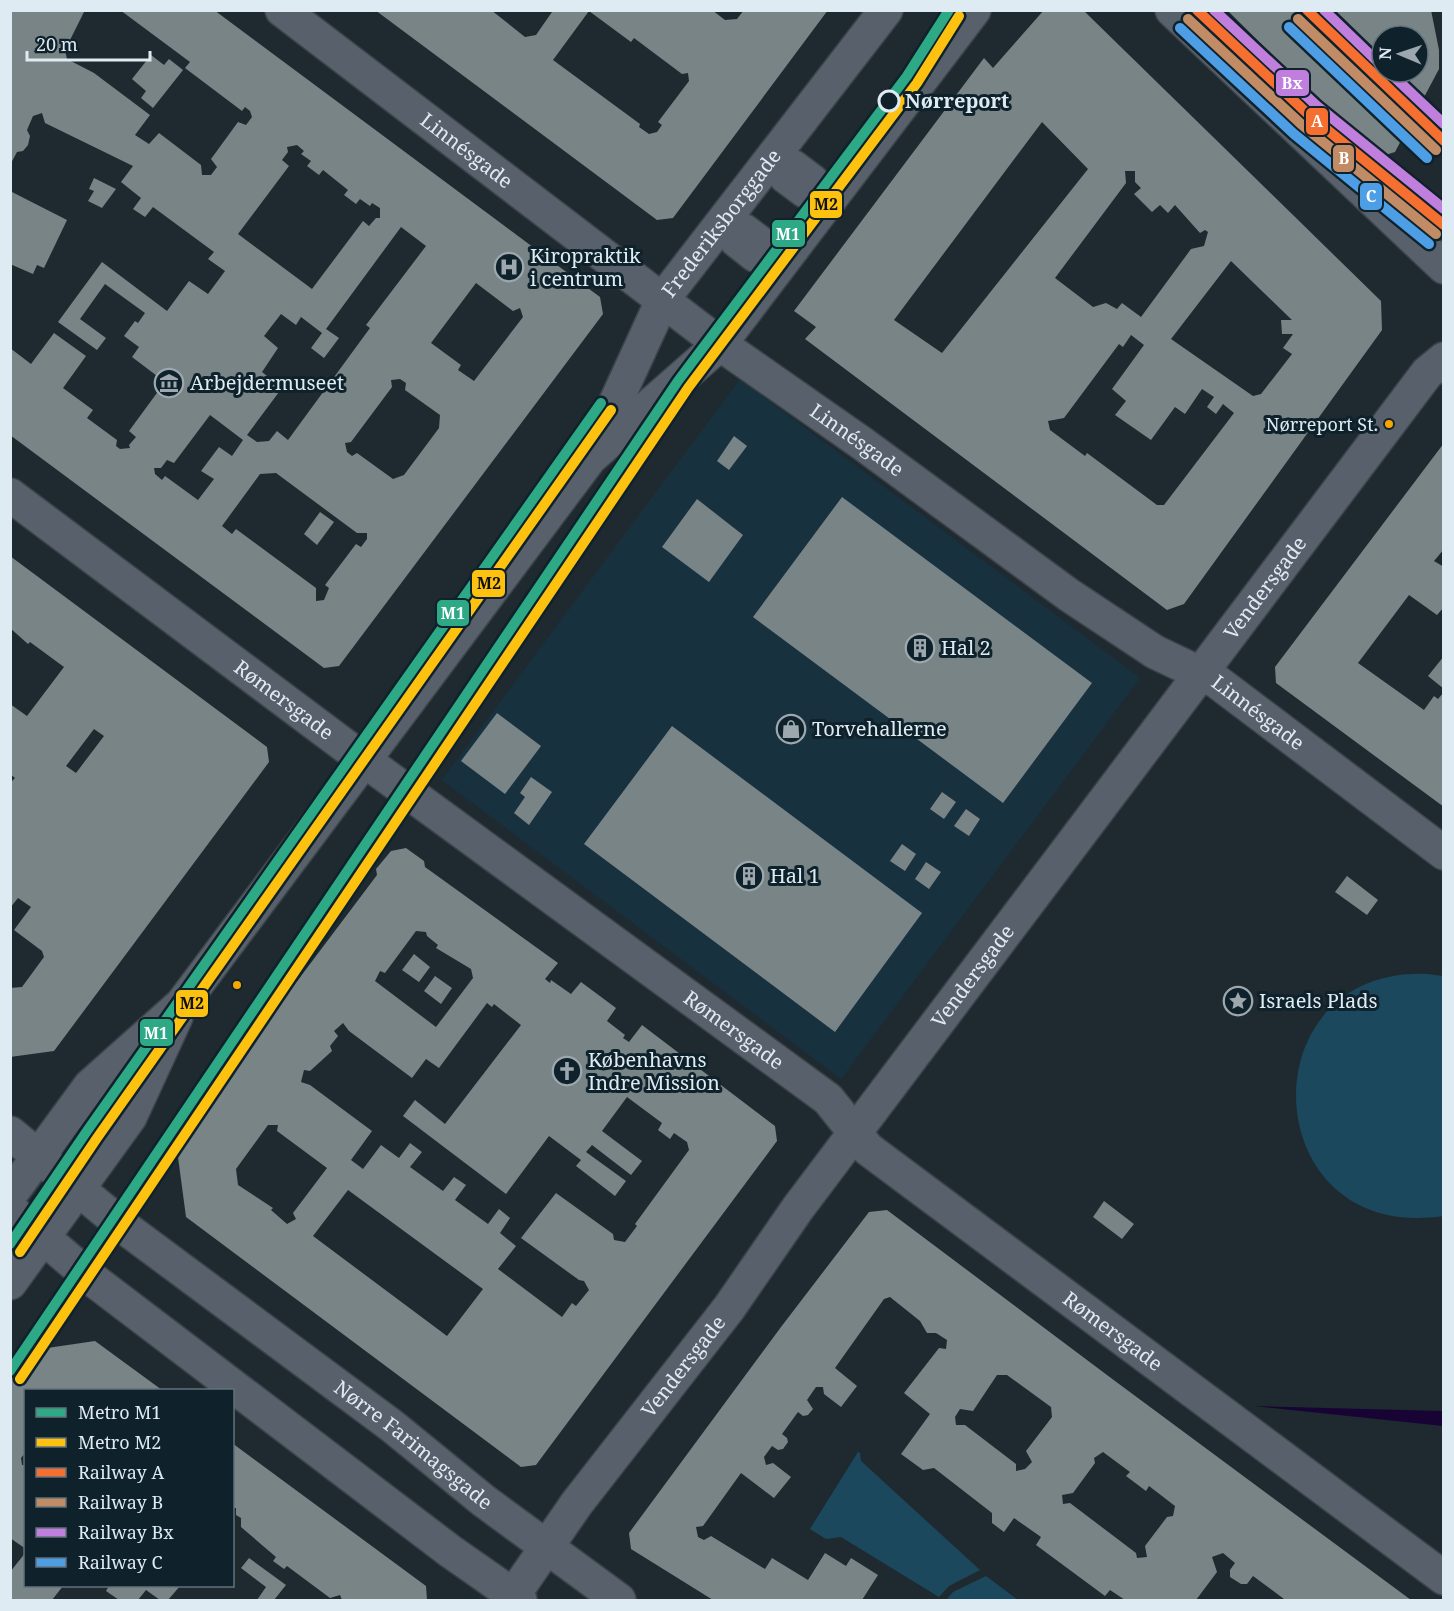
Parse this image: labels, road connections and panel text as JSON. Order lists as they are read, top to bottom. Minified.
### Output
{"streets":{"street":["Linnésgade","Frederiksborggade","Vendersgade","Rømersgade","Nørre Farimagsgade"]},"crossings":[["Linnésgade","Frederiksborggade"],["Linnésgade","Vendersgade"],["Frederiksborggade","Rømersgade"],["Frederiksborggade","Nørre Farimagsgade"],["Vendersgade","Rømersgade"],["Vendersgade","Nørre Farimagsgade"]],"places":{"other":["Nørreport","Nørreport St."],"hospital":["Kiropraktik i centrum"],"museum":["Arbejdermuseet"],"building":["Hal 2","Hal 1"],"shop":["Torvehallerne"],"place":["Israels Plads"],"church":["Københavns Indre Mission"]},"lines":["metro line M1","rail line A","rail line Bx","metro line M2","rail line B","rail line C"],"legend":["Metro M1","Metro M2","Railway A","Railway B","Railway Bx","Railway C"],"scale_bar":"20 m","north":"left"}
